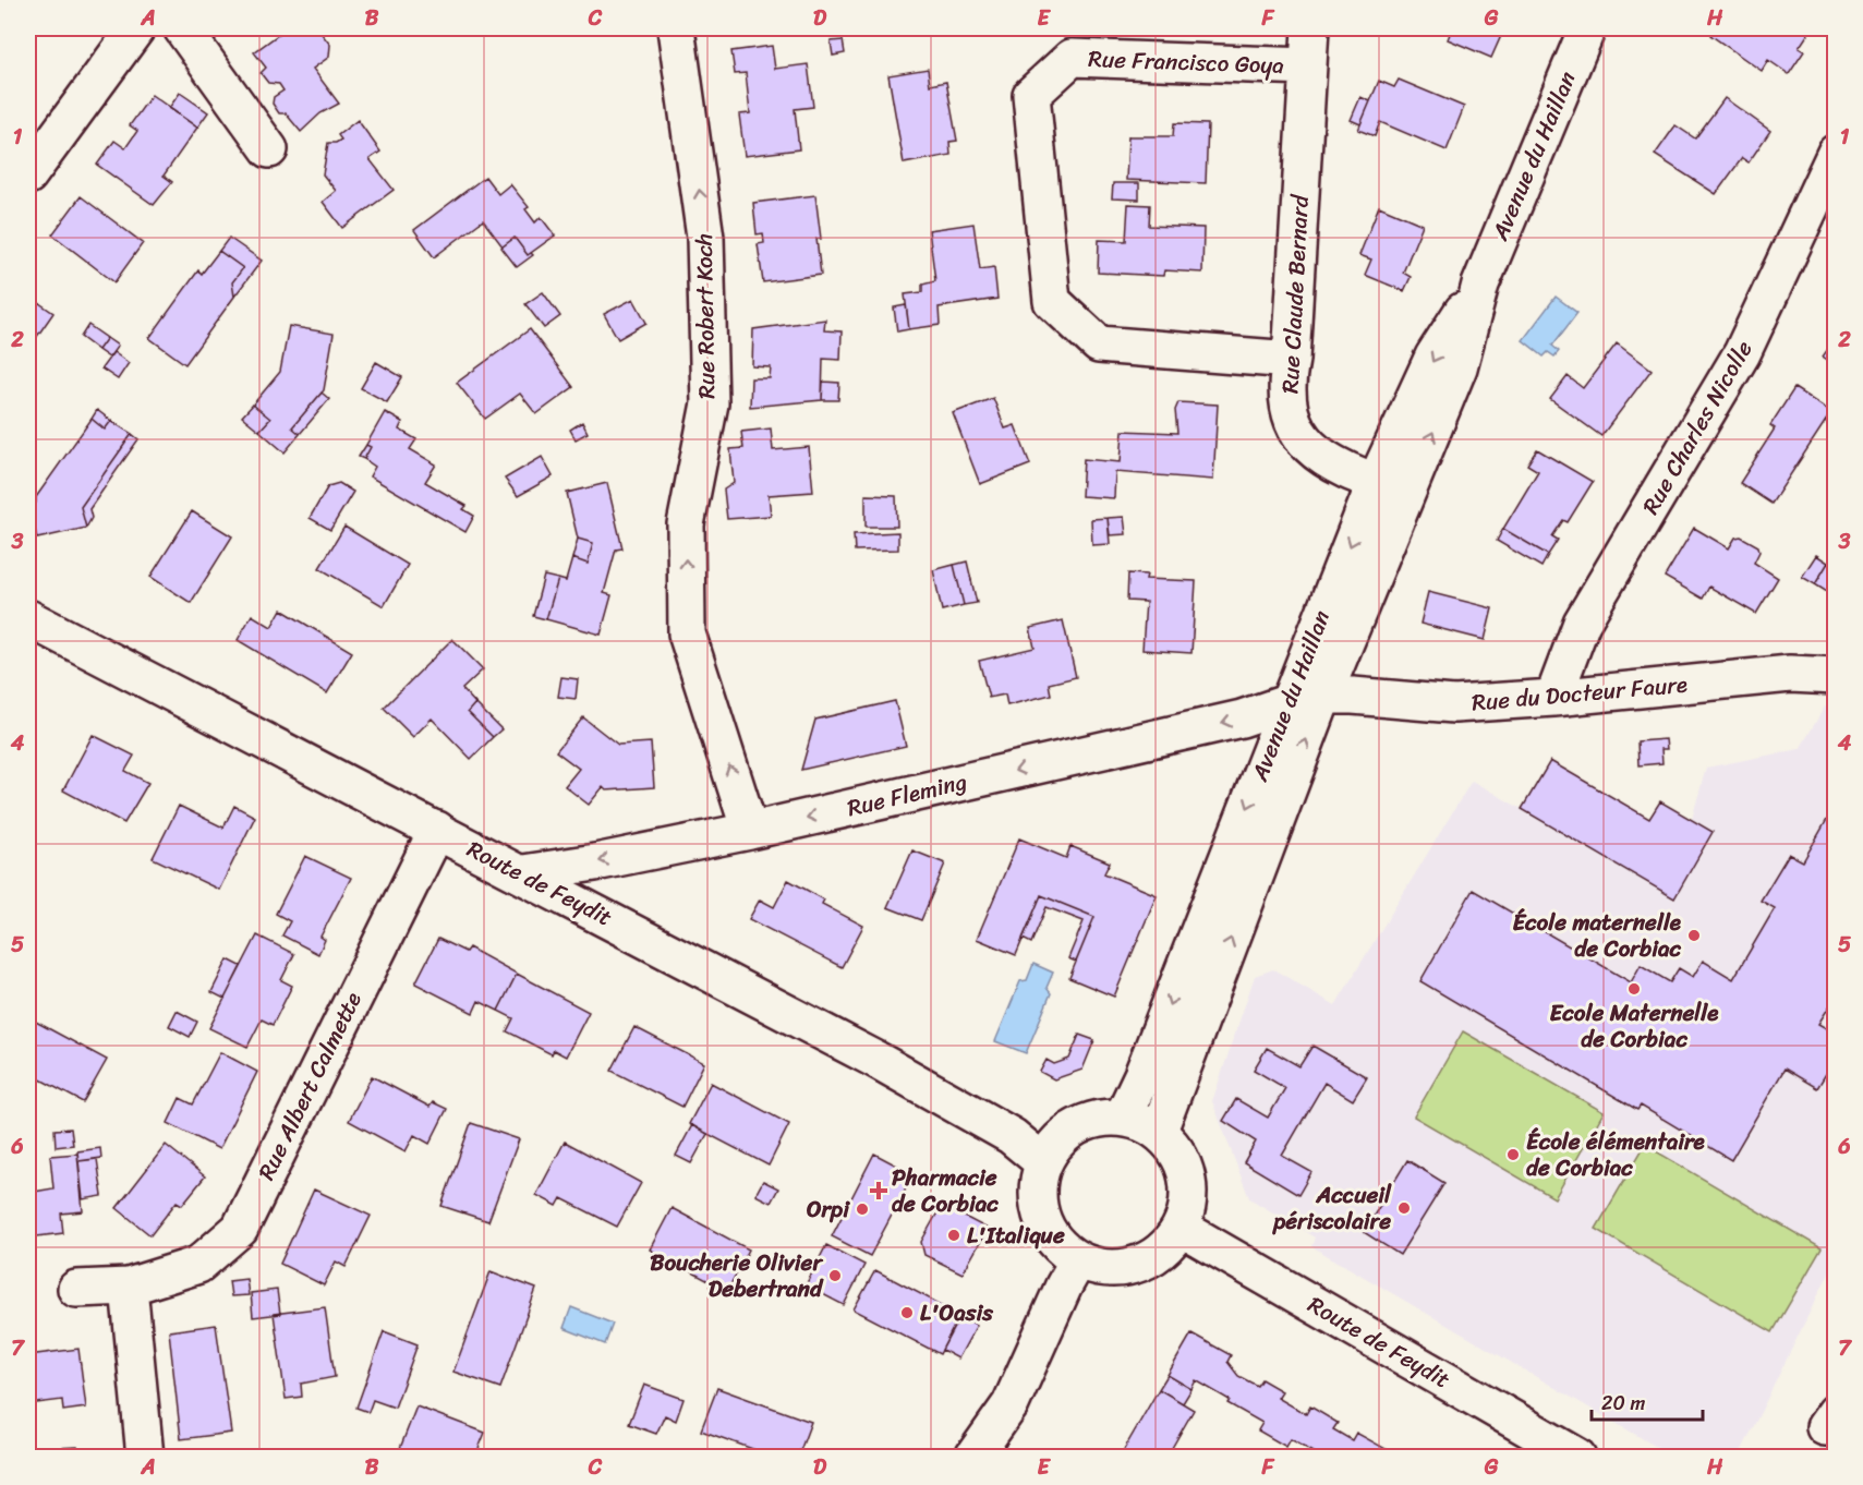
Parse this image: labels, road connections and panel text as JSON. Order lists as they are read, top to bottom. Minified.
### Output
{"streets":{"street":["Rue Francisco Goya","Avenue du Haillan","Rue Claude Bernard","Rue Robert Koch","Rue Charles Nicolle","Rue du Docteur Faure","Rue Fleming","Route de Feydit","Rue Albert Calmette"]},"crossings":[["Rue Francisco Goya","Rue Claude Bernard"],["Avenue du Haillan","Rue Claude Bernard"],["Avenue du Haillan","Rue du Docteur Faure"],["Avenue du Haillan","Rue Fleming"],["Avenue du Haillan","Route de Feydit"],["Rue Robert Koch","Rue Fleming"],["Rue Charles Nicolle","Rue du Docteur Faure"],["Rue du Docteur Faure","Rue Fleming"],["Rue Fleming","Route de Feydit"],["Route de Feydit","Rue Albert Calmette"]],"one_way":["Rue Robert Koch","Rue Fleming"],"places":{"other":["École maternelle de Corbiac","Ecole Maternelle de Corbiac","École élémentaire de Corbiac","Accueil périscolaire","Orpi","L'Italique","Boucherie Olivier Debertrand","L'Oasis"],"health":["Pharmacie de Corbiac"]},"scale_bar":"20 m","grid":{"columns":["A","B","C","D","E","F","G","H"],"rows":["1","2","3","4","5","6","7"]}}
